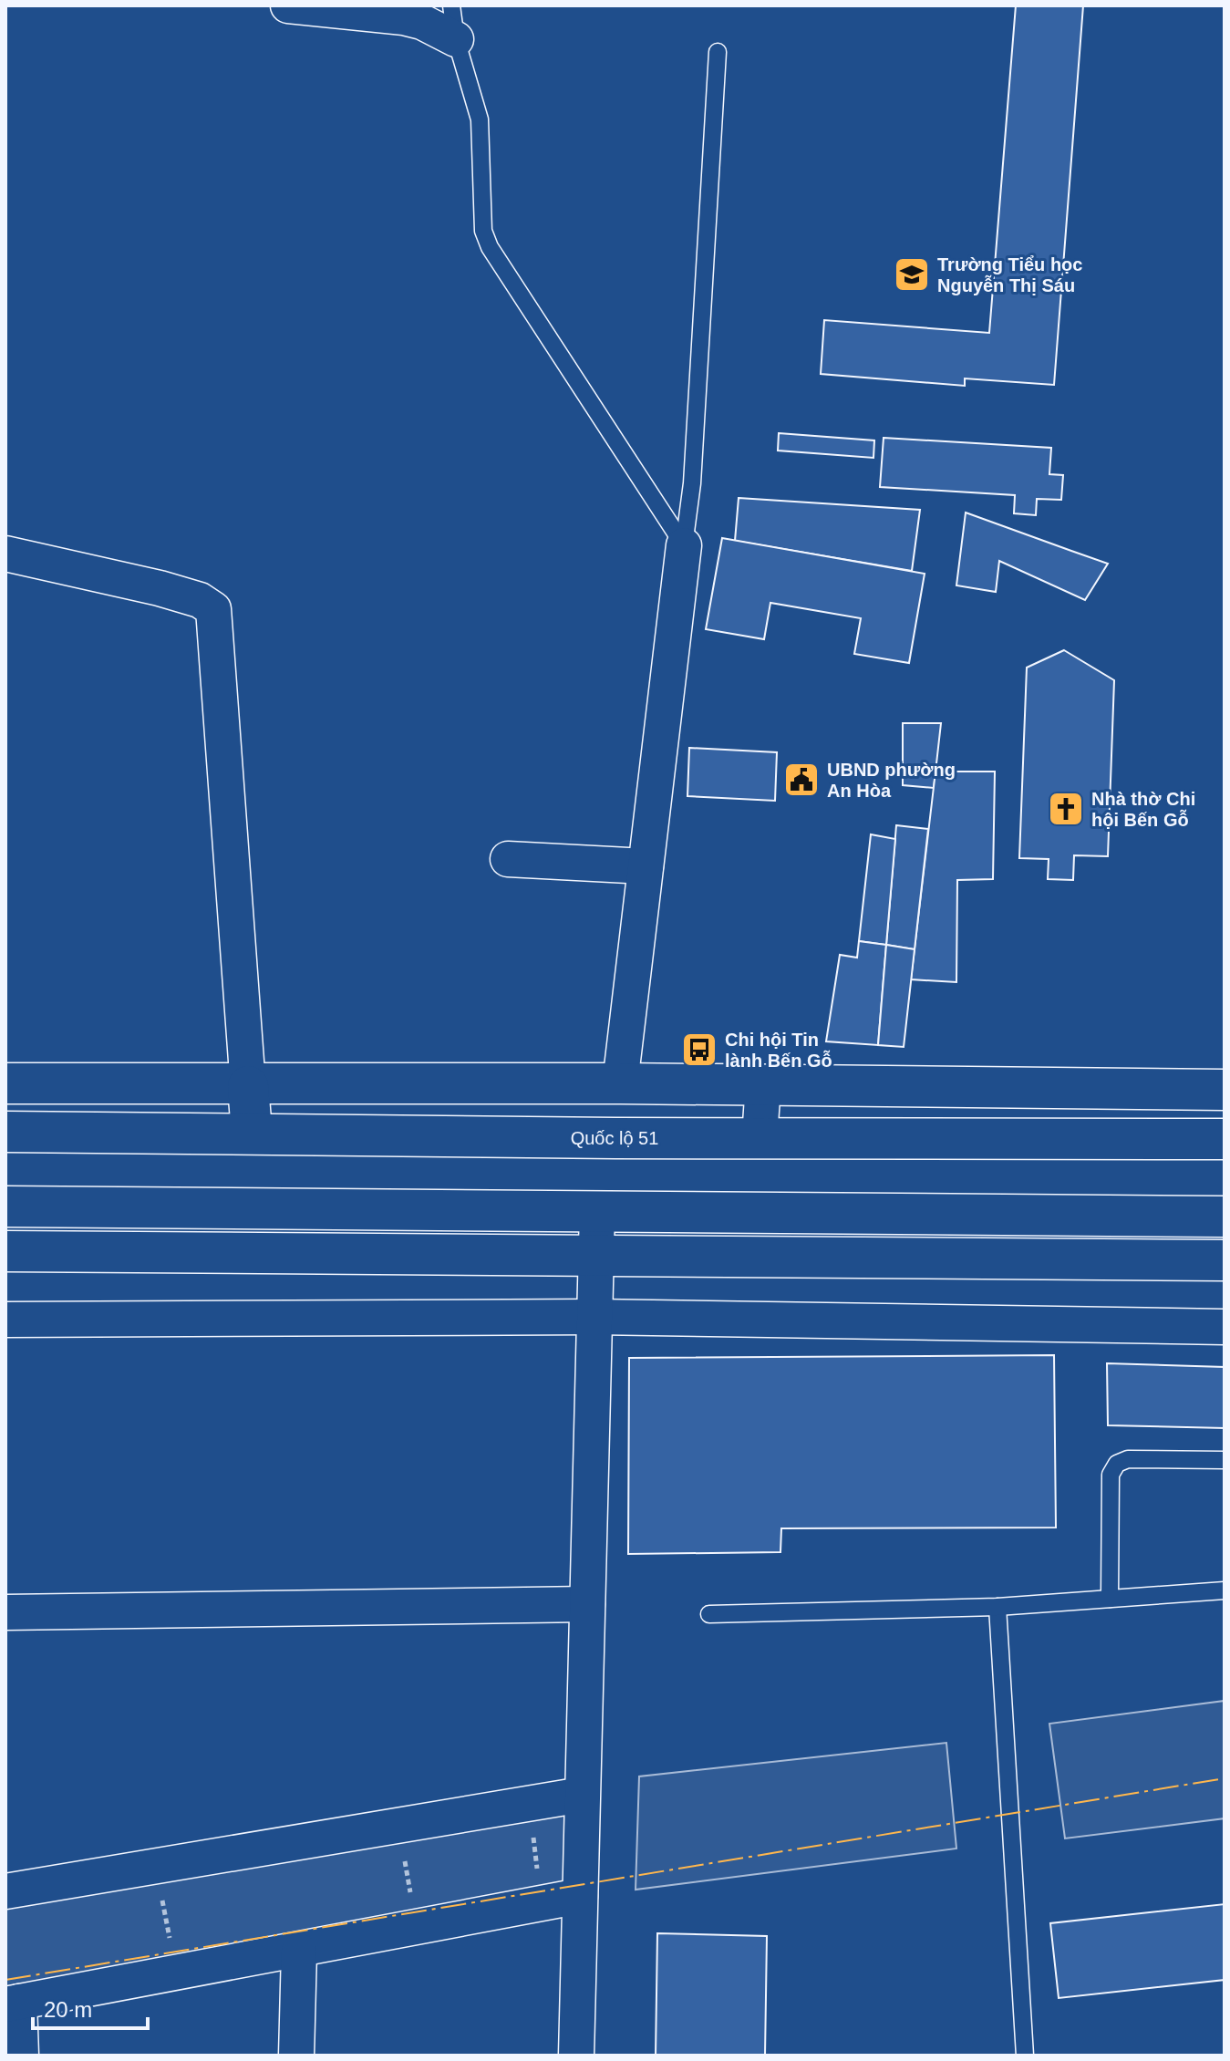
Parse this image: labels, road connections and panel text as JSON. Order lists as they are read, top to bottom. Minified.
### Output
{"streets":{"main road":["Quốc lộ 51"]},"places":{"school or university":["Trường Tiểu học Nguyễn Thị Sáu"],"public building":["UBND phường An Hòa"],"church":["Nhà thờ Chi hội Bến Gỗ"],"bus stop":["Chi hội Tin lành Bến Gỗ"]},"scale_bar":"20 m"}
